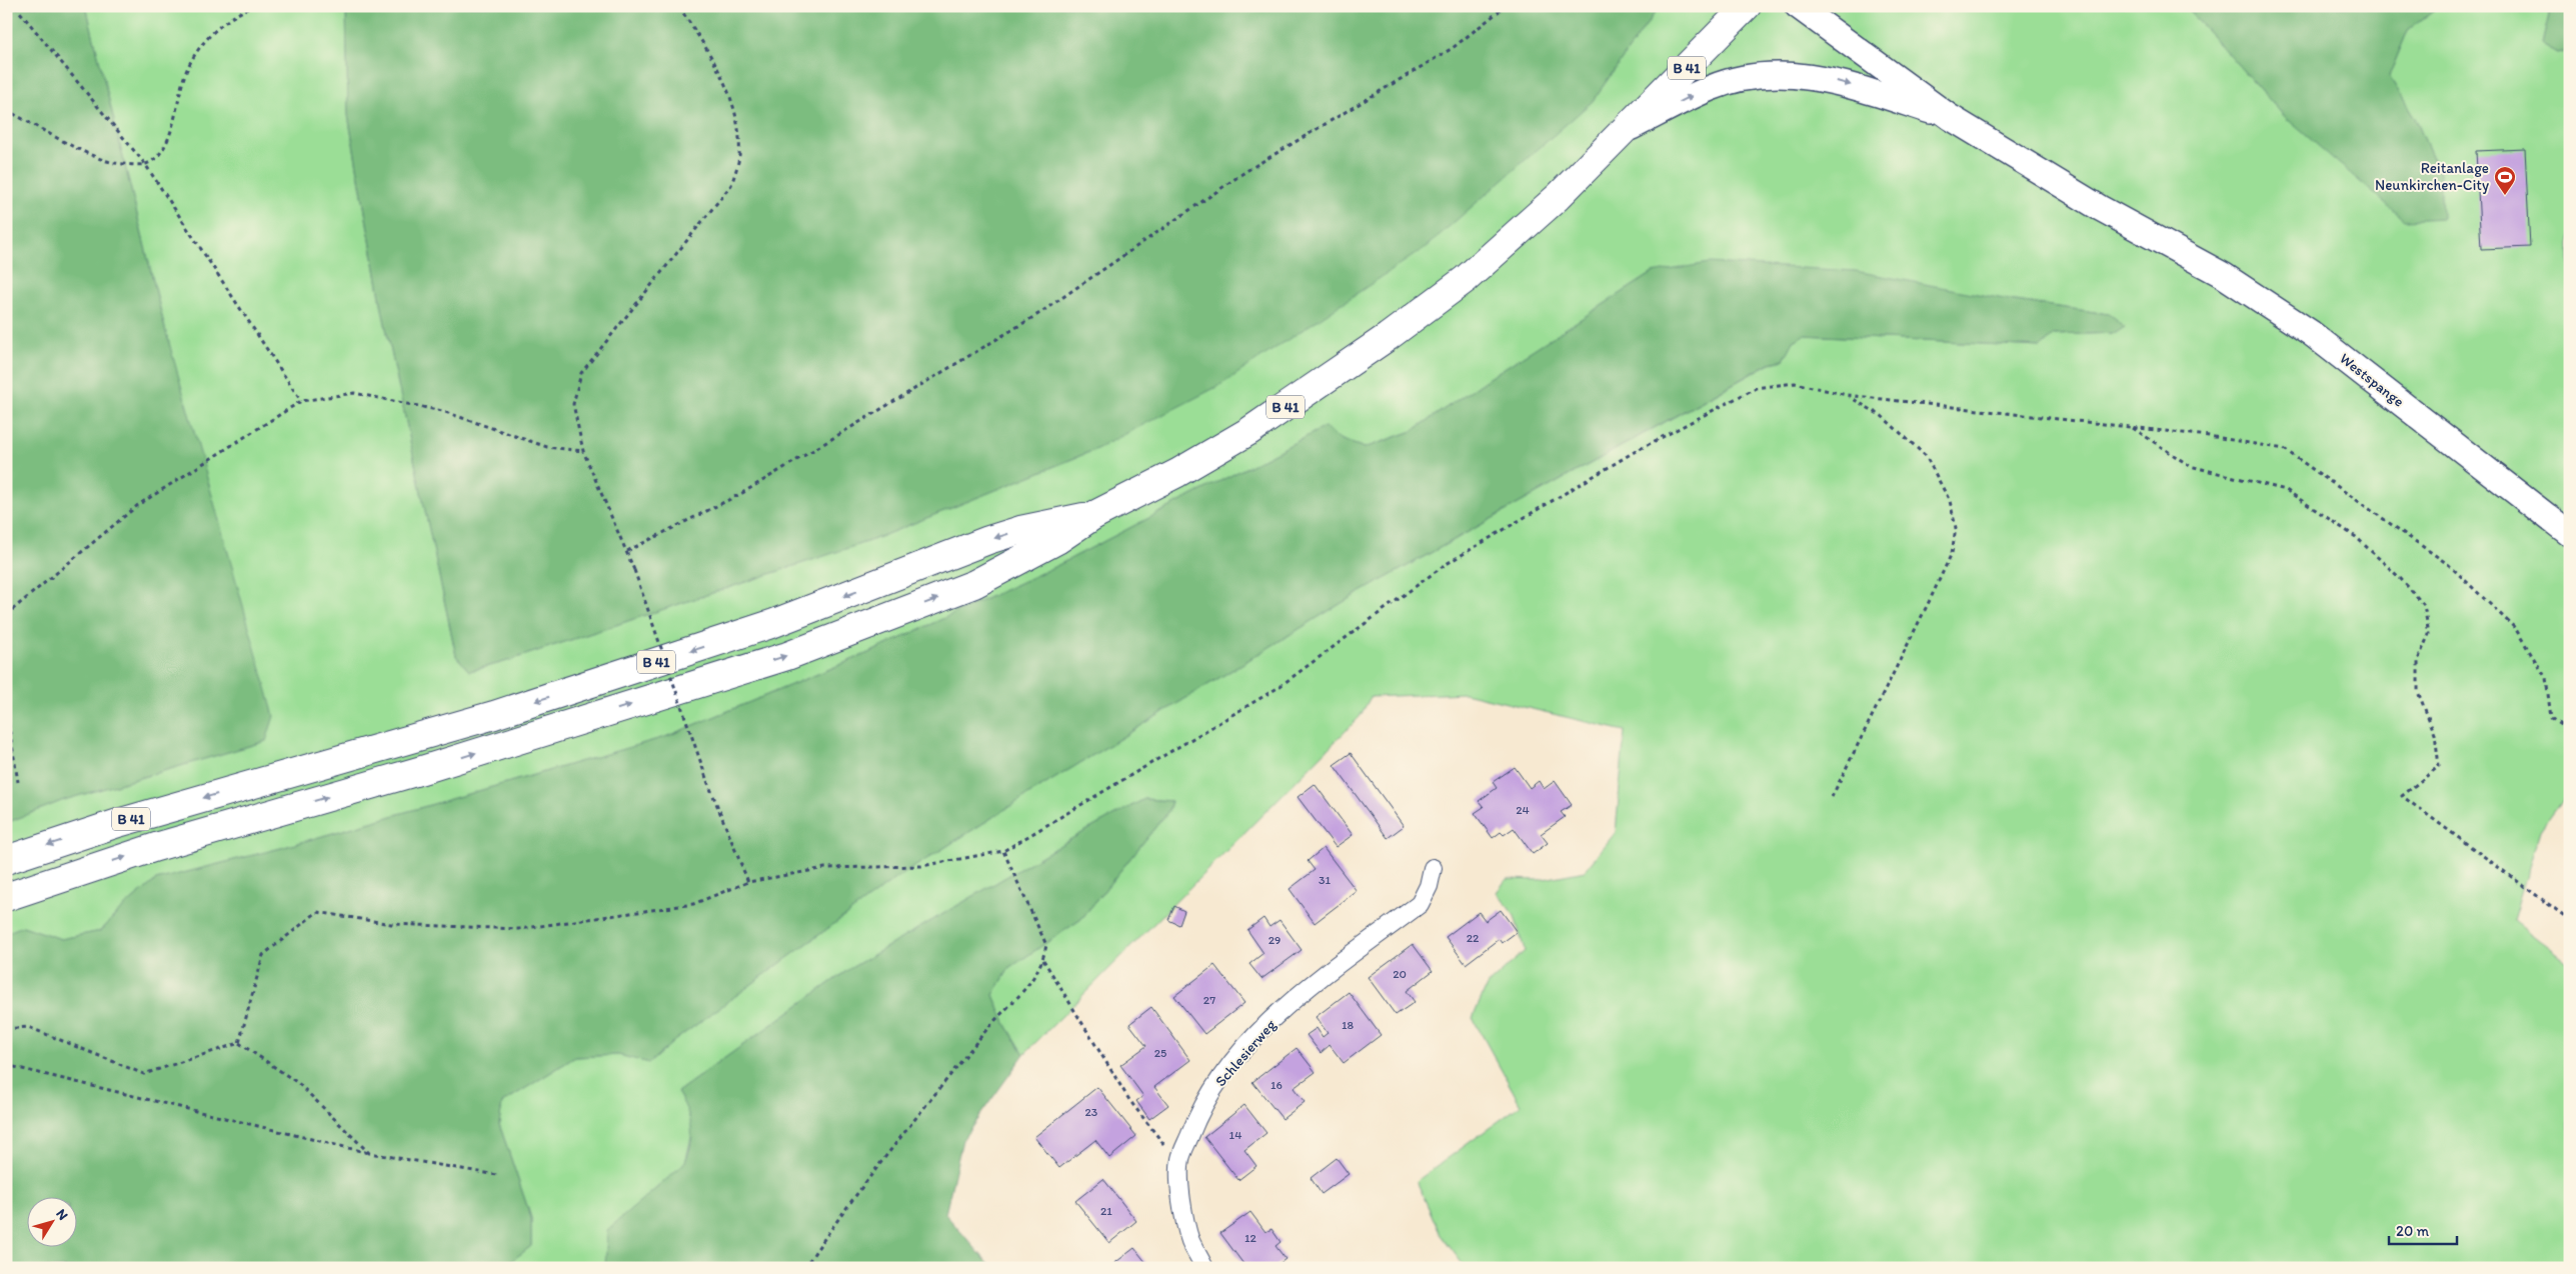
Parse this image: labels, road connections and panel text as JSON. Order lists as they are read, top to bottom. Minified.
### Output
{"streets":{"main road":["B 41","Westspange"],"street":["Schlesierweg"]},"places":{"sports":["Reitanlage Neunkirchen-City"]},"house_numbers":["24","31","22","29","20","27","18","25","16","23","14","21","12"],"scale_bar":"20 m","north":"top right"}
